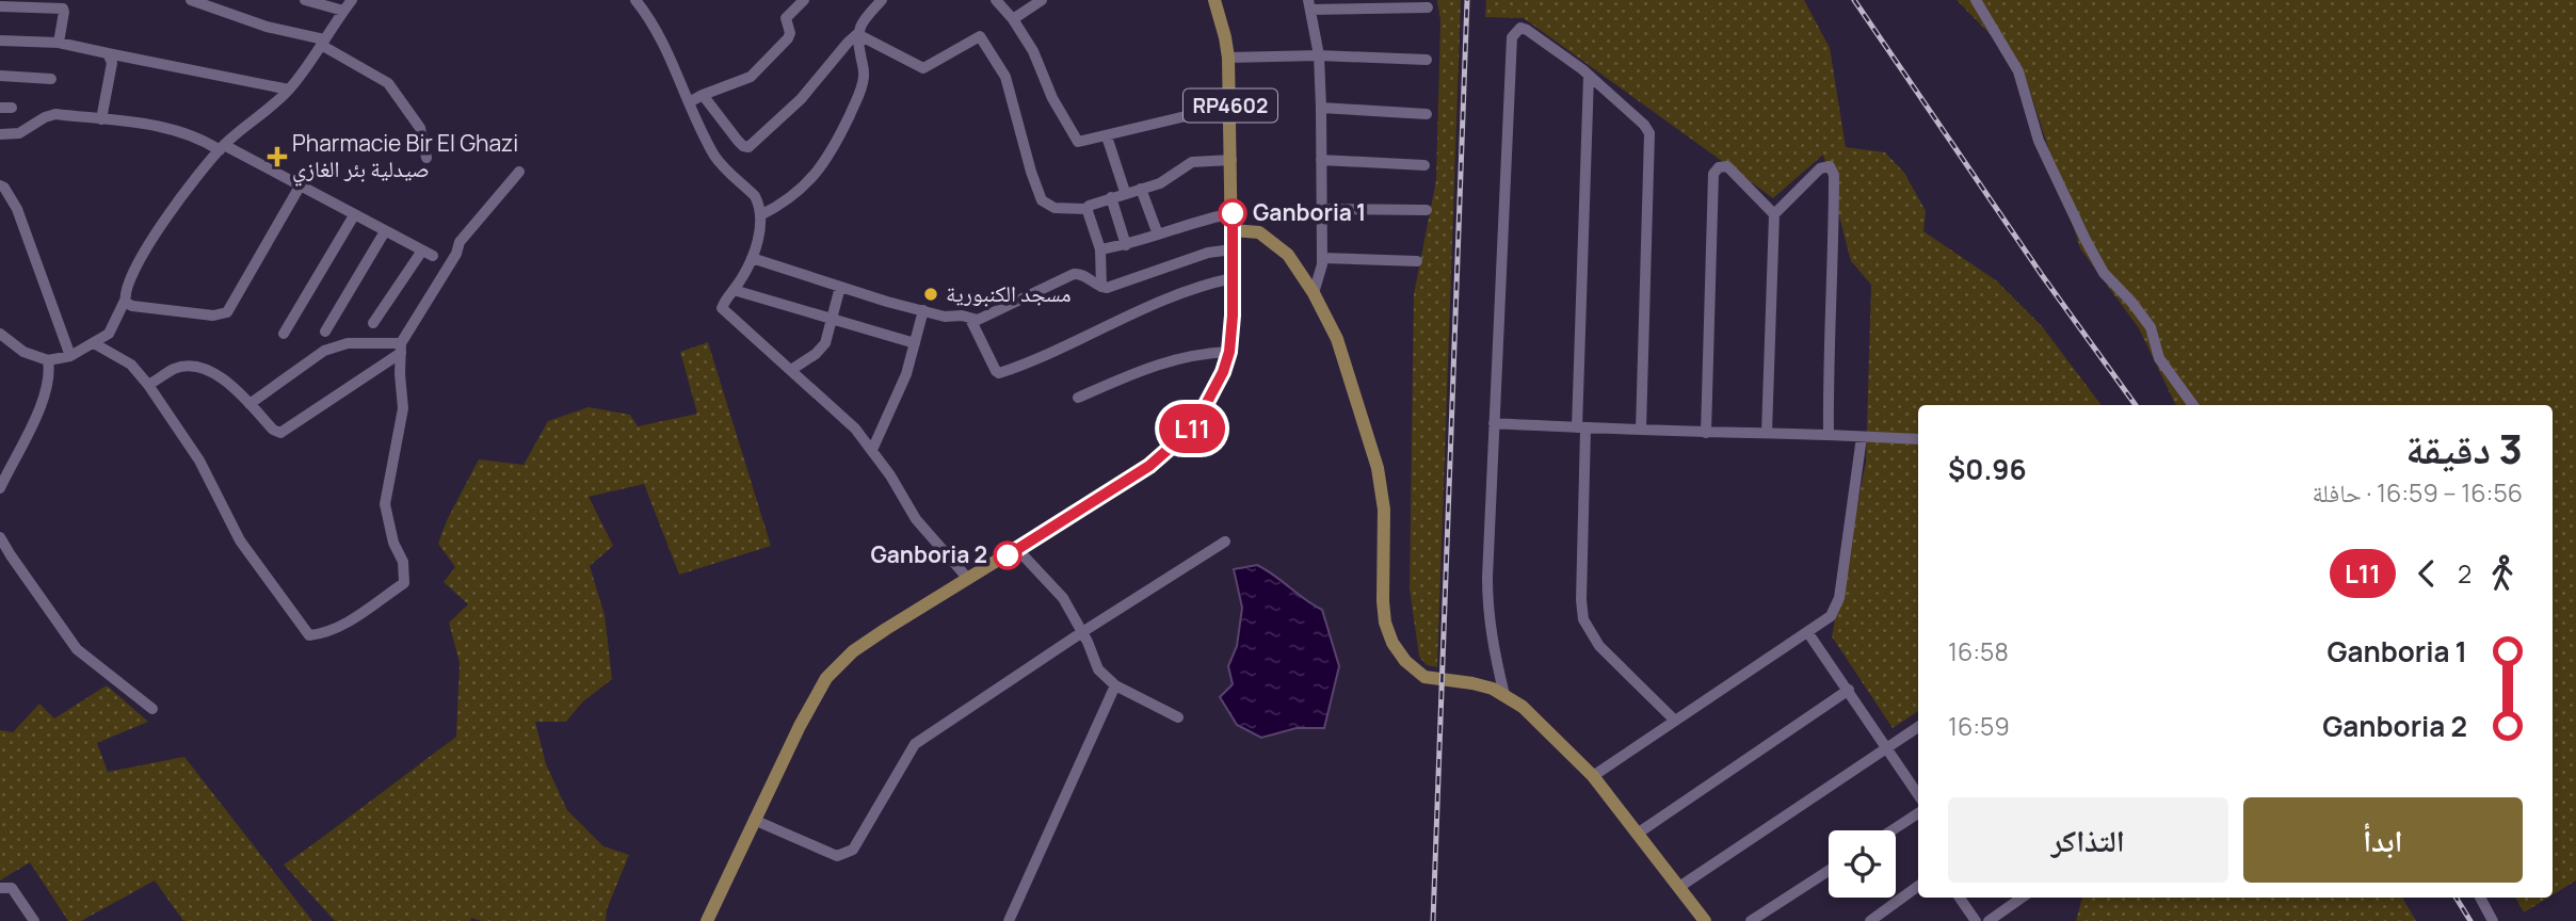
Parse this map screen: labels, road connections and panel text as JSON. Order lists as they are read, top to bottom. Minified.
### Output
{"streets":{"main road":["RP4602"]},"places":{"health":["Pharmacie Bir El Ghazi صيدلية بئر الغازي"],"other":["Ganboria 1","مسجد الكنبورية","Ganboria 2"]},"lines":["bus line L11"],"page":{"on_map":"L11","heading":["3 دقيقة","16:56 – 16:59 · حافلة","$0.96"],"legs":["2","L11"],"list":[{"name":"Ganboria 1","value":"16:58"},{"name":"Ganboria 2","value":"16:59"}],"buttons":["ابدأ","التذاكر"]}}
